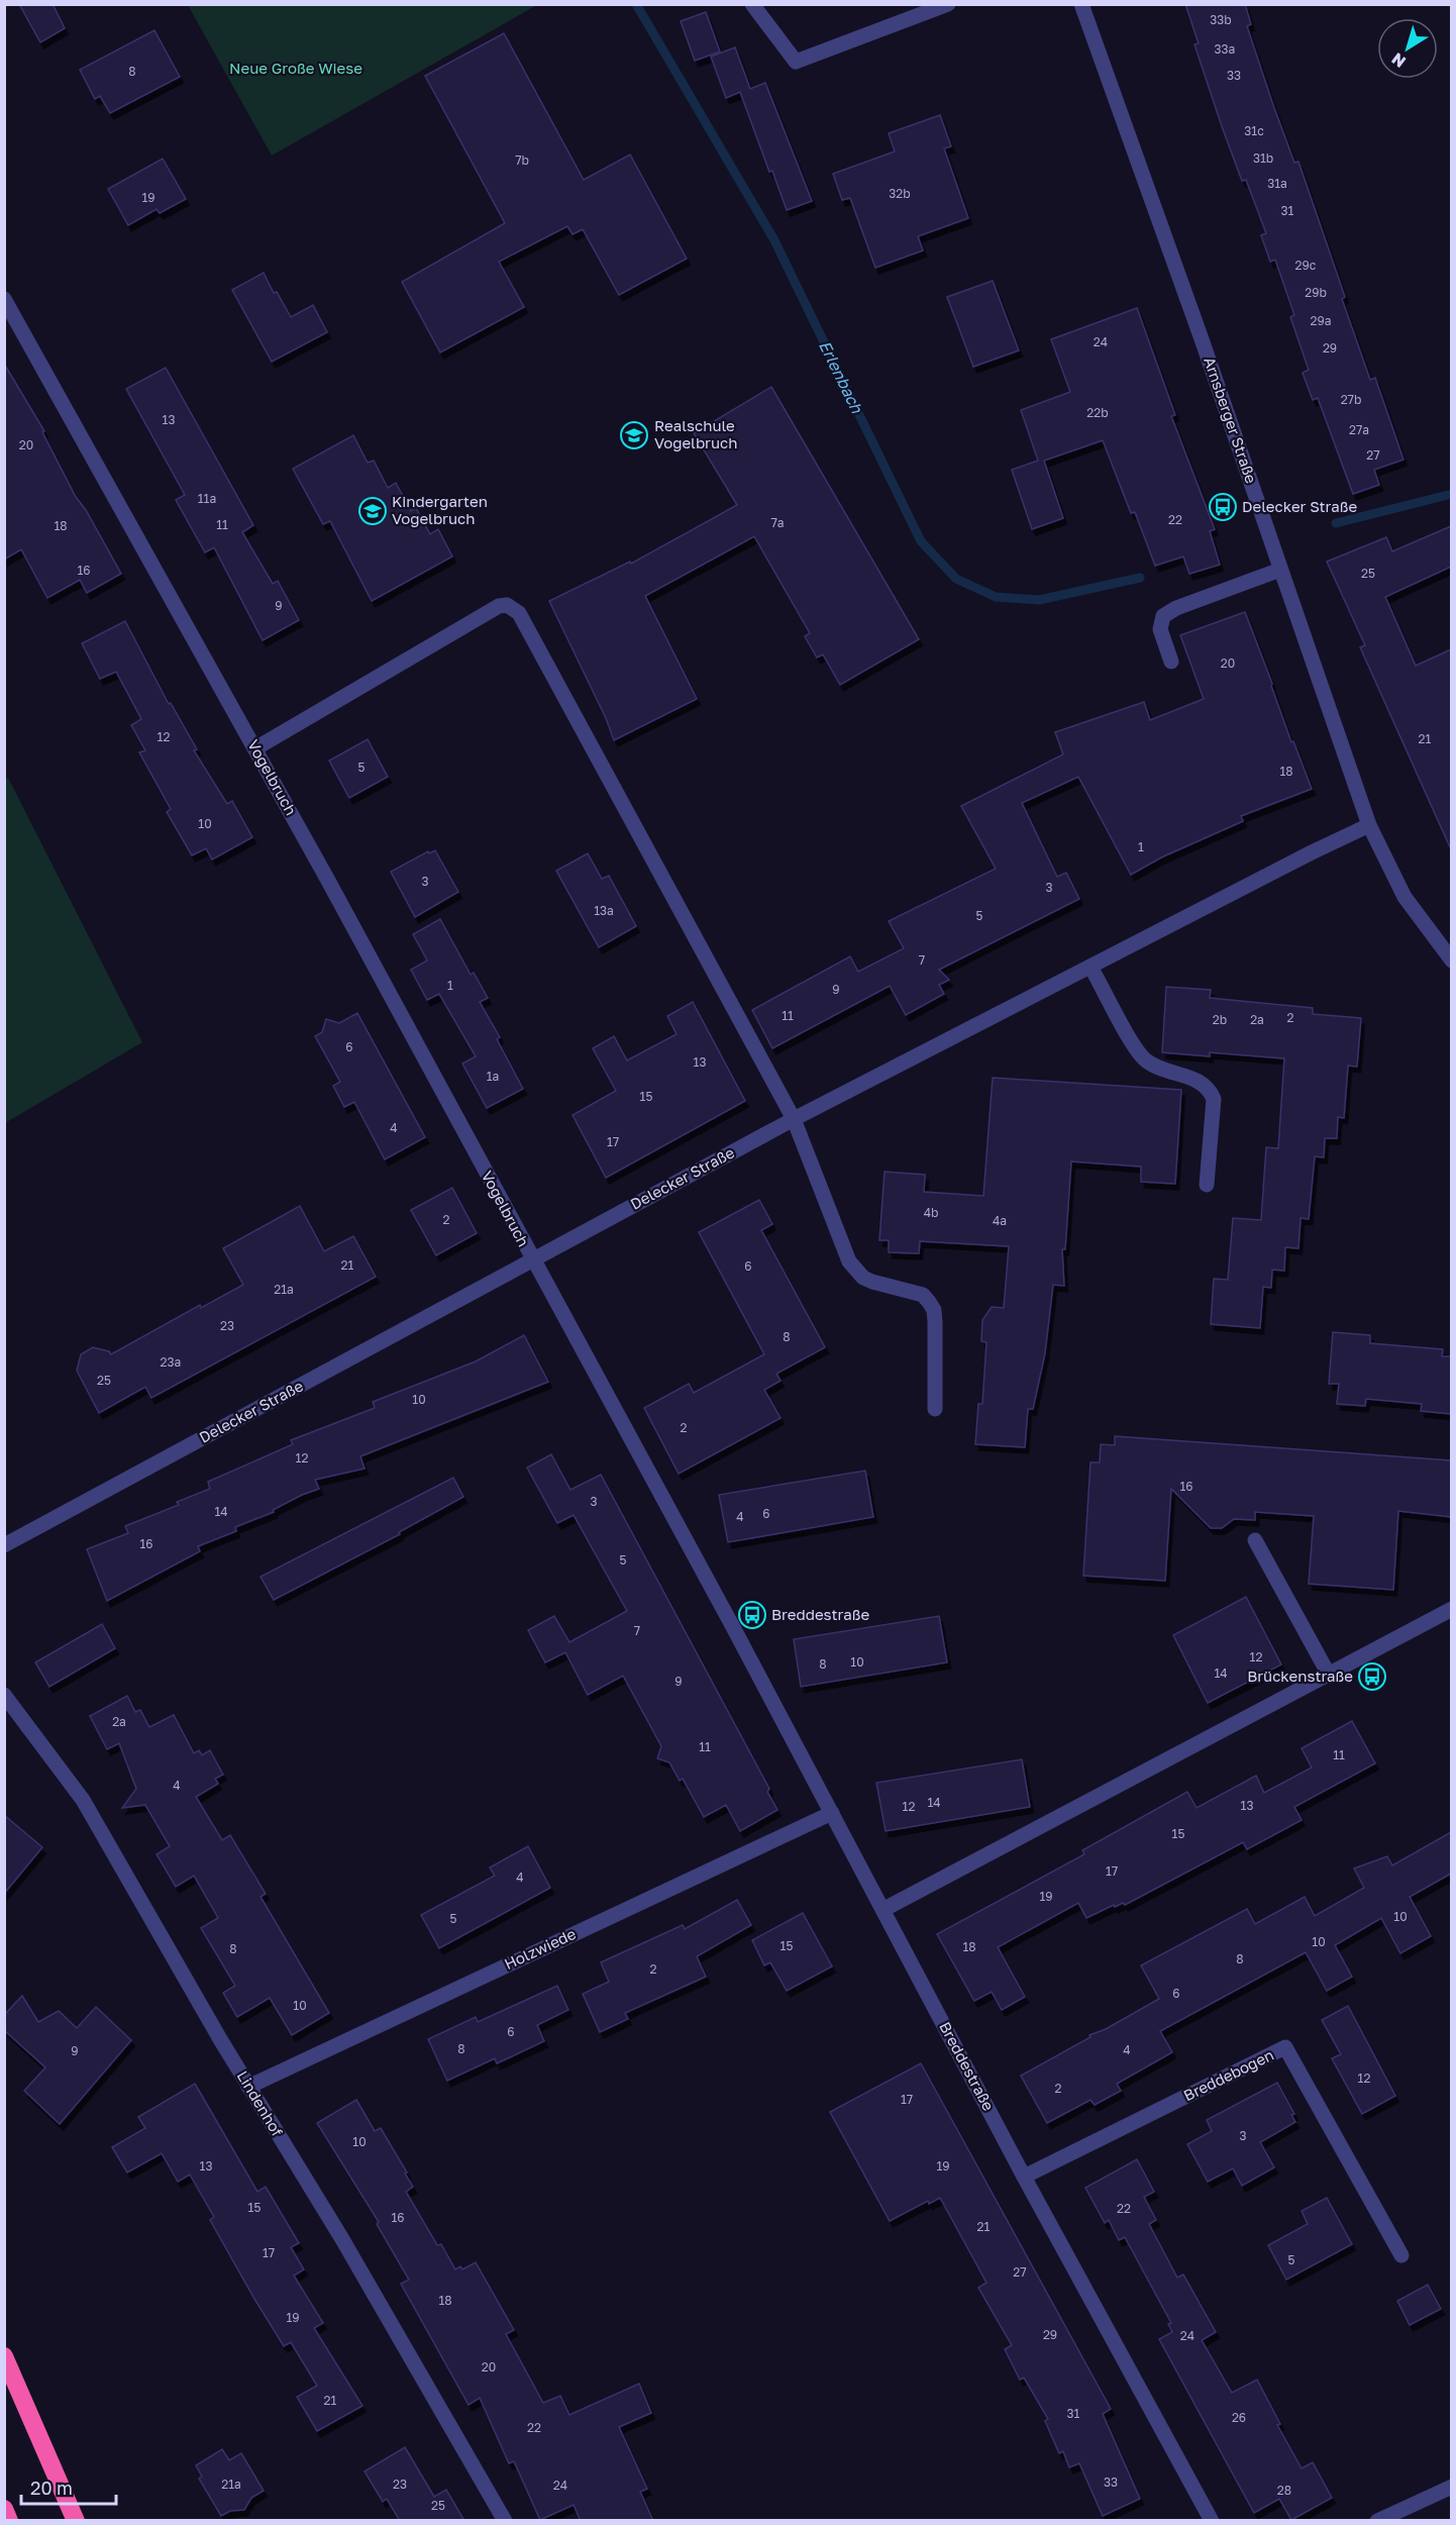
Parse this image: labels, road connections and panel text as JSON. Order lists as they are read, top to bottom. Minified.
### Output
{"streets":{"street":["Arnsberger Straße","Vogelbruch","Delecker Straße","Holzwiede","Breddestraße","Breddebogen","Lindenhof"]},"crossings":[["Arnsberger Straße","Delecker Straße"],["Vogelbruch","Delecker Straße"],["Vogelbruch","Breddestraße"],["Delecker Straße","Breddestraße"],["Holzwiede","Breddestraße"],["Holzwiede","Lindenhof"],["Breddestraße","Breddebogen"]],"water":["Erlenbach"],"parks":["Neue Große Wiese"],"places":{"school or university":["Realschule Vogelbruch","Kindergarten Vogelbruch"],"bus stop":["Delecker Straße","Breddestraße","Brückenstraße"]},"house_numbers":["33b","33a","8","33","31c","31b","7b","31a","32b","19","31","29c","29b","29a","24","29","27b","22b","13","27a","20","27","11a","22","7a","11","18","16","25","9","20","12","21","5","18","10","1","3","3","13a","5","7","1","9","11","2","2b","2a","6","13","1a","15","4","17","4b","2","4a","21","6","21a","23","8","23a","25","10","2","12","16","3","14","6","4","16","5","7","12","10","8","14","9","2a","11","11","4","14","13","12","15","17","4","19","10","5","10","15","18","8","8","2","6","10","6","8","4","9","12","2","17","3","10","13","19","15","22","16","21","17","5","27","18","19","29","24","20","21","31","26","22","33","21a","23","24","28","25"],"scale_bar":"20 m","north":"bottom left"}
